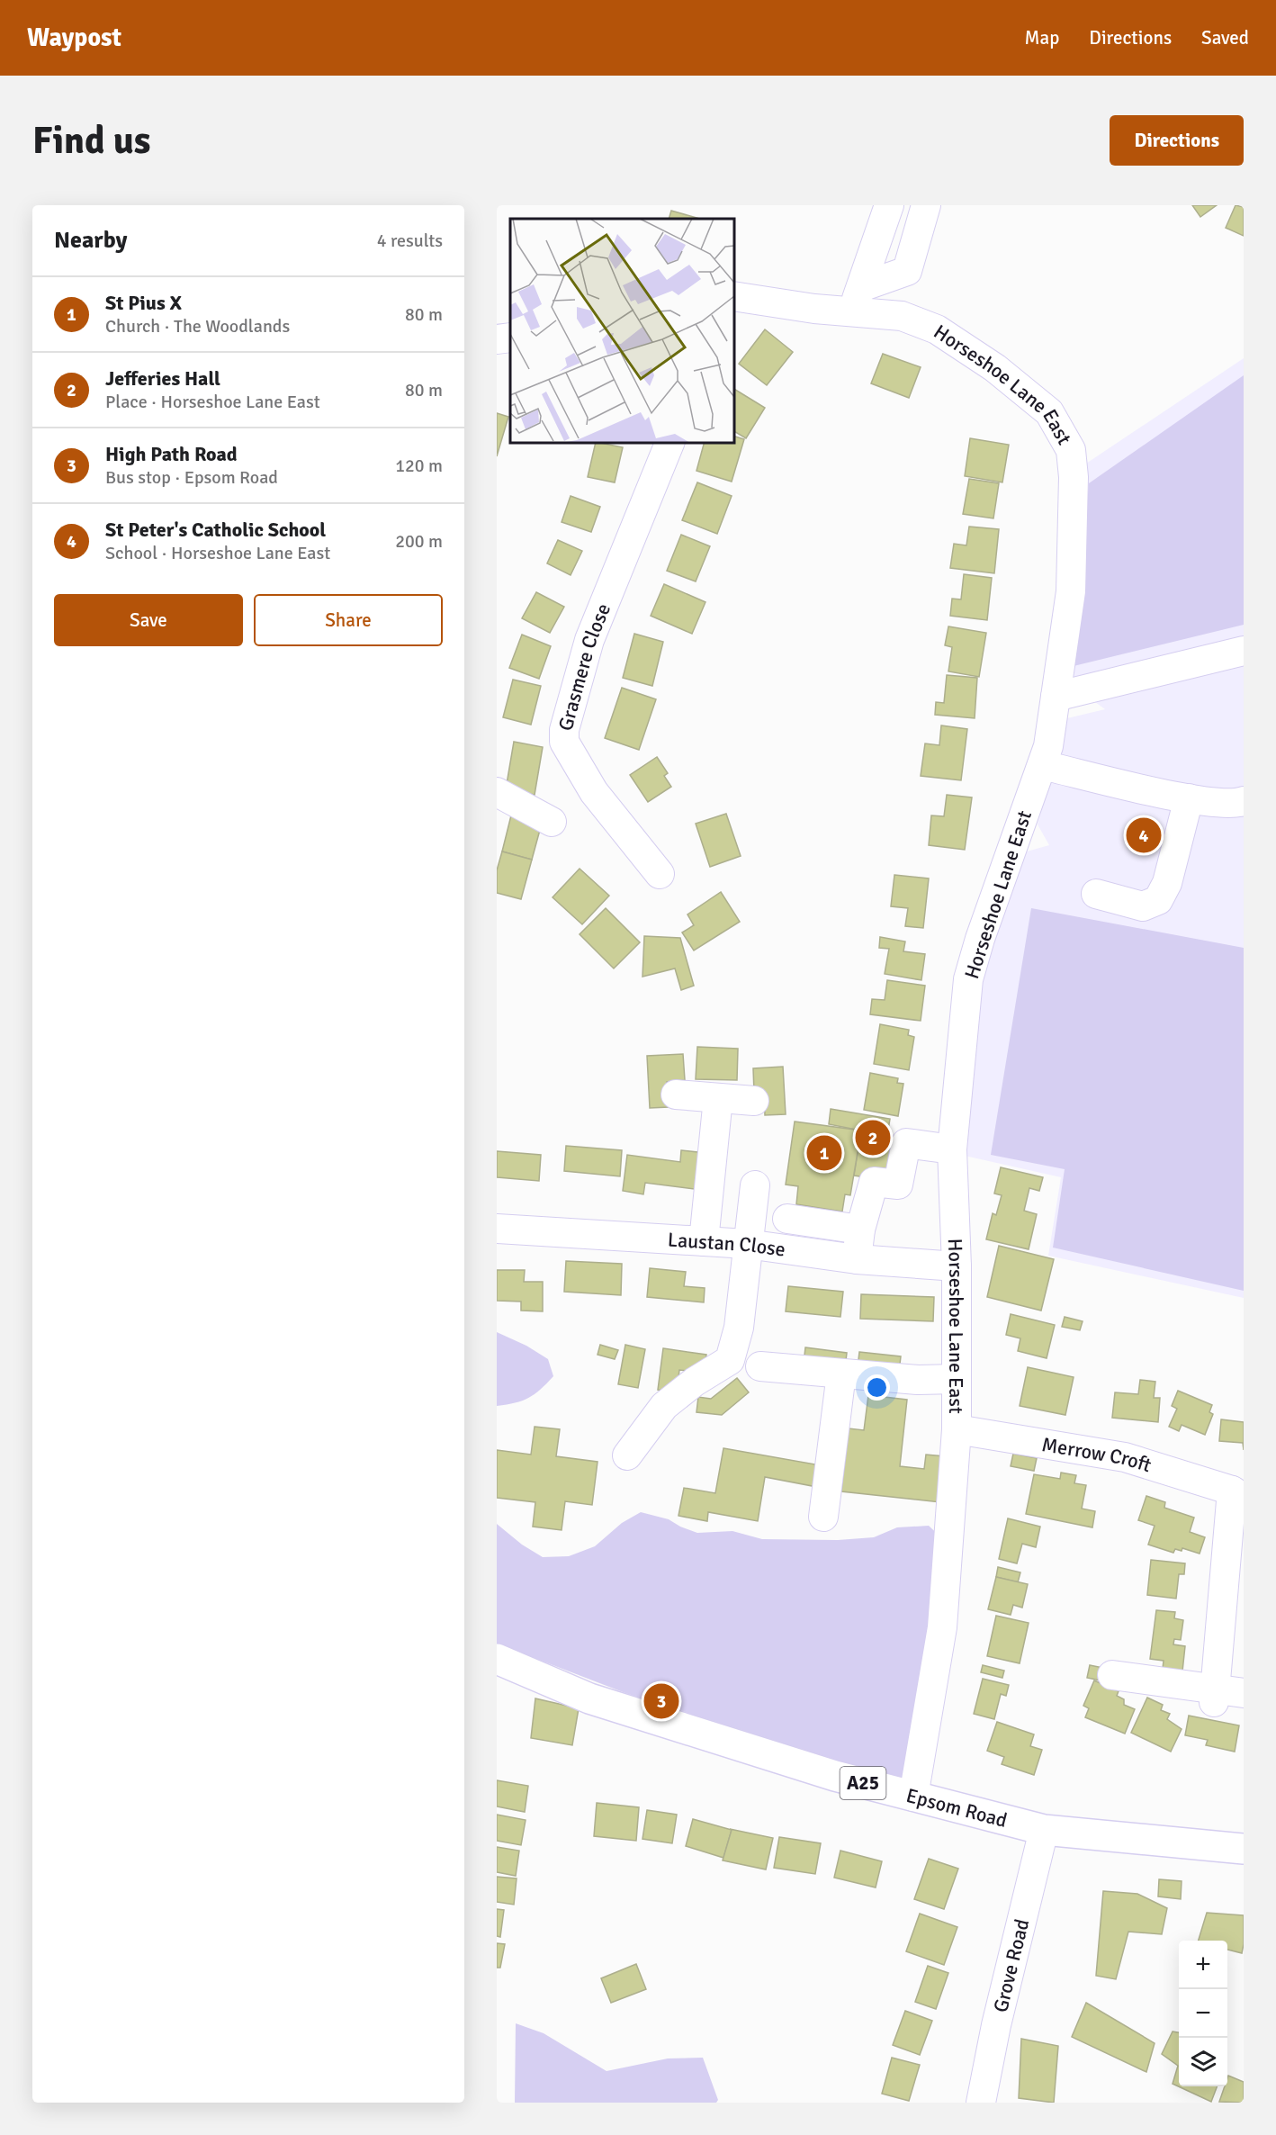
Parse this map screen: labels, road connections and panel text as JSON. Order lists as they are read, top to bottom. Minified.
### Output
{"streets":{"main road":["A25","Epsom Road"],"street":["Horseshoe Lane East","Grasmere Close","Laustan Close","Merrow Croft","Grove Road"]},"crossings":[["Horseshoe Lane East","Laustan Close"],["Horseshoe Lane East","Merrow Croft"],["Horseshoe Lane East","Epsom Road"],["Epsom Road","Grove Road"]],"page":{"header":"Waypost","nav":["Map","Directions","Saved"],"buttons":["Directions",["Save","Share"]],"title":"Find us","heading":["Nearby","4 results"],"list":[{"mark":"1","name":"St Pius X","note":"Church · The Woodlands","value":"80 m"},{"mark":"2","name":"Jefferies Hall","note":"Place · Horseshoe Lane East","value":"80 m"},{"mark":"3","name":"High Path Road","note":"Bus stop · Epsom Road","value":"120 m"},{"mark":"4","name":"St Peter's Catholic School","note":"School · Horseshoe Lane East","value":"200 m"}],"pins":["4","2","1","3"],"map_buttons":["+","−"]}}
